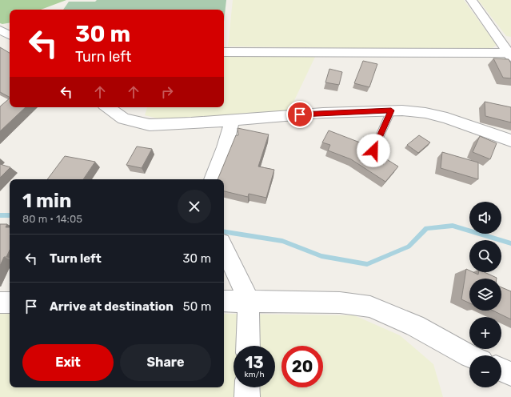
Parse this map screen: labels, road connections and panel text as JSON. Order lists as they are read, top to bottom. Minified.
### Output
{"page":{"turn":["30 m","Turn left"],"heading":["1 min","80 m · 14:05"],"map_buttons":["+","−"],"list":[{"name":"Turn left","value":"30 m"},{"name":"Arrive at destination","value":"50 m"}],"buttons":["Exit","Share"],"speed":"13 km/h","limit":"20"}}
